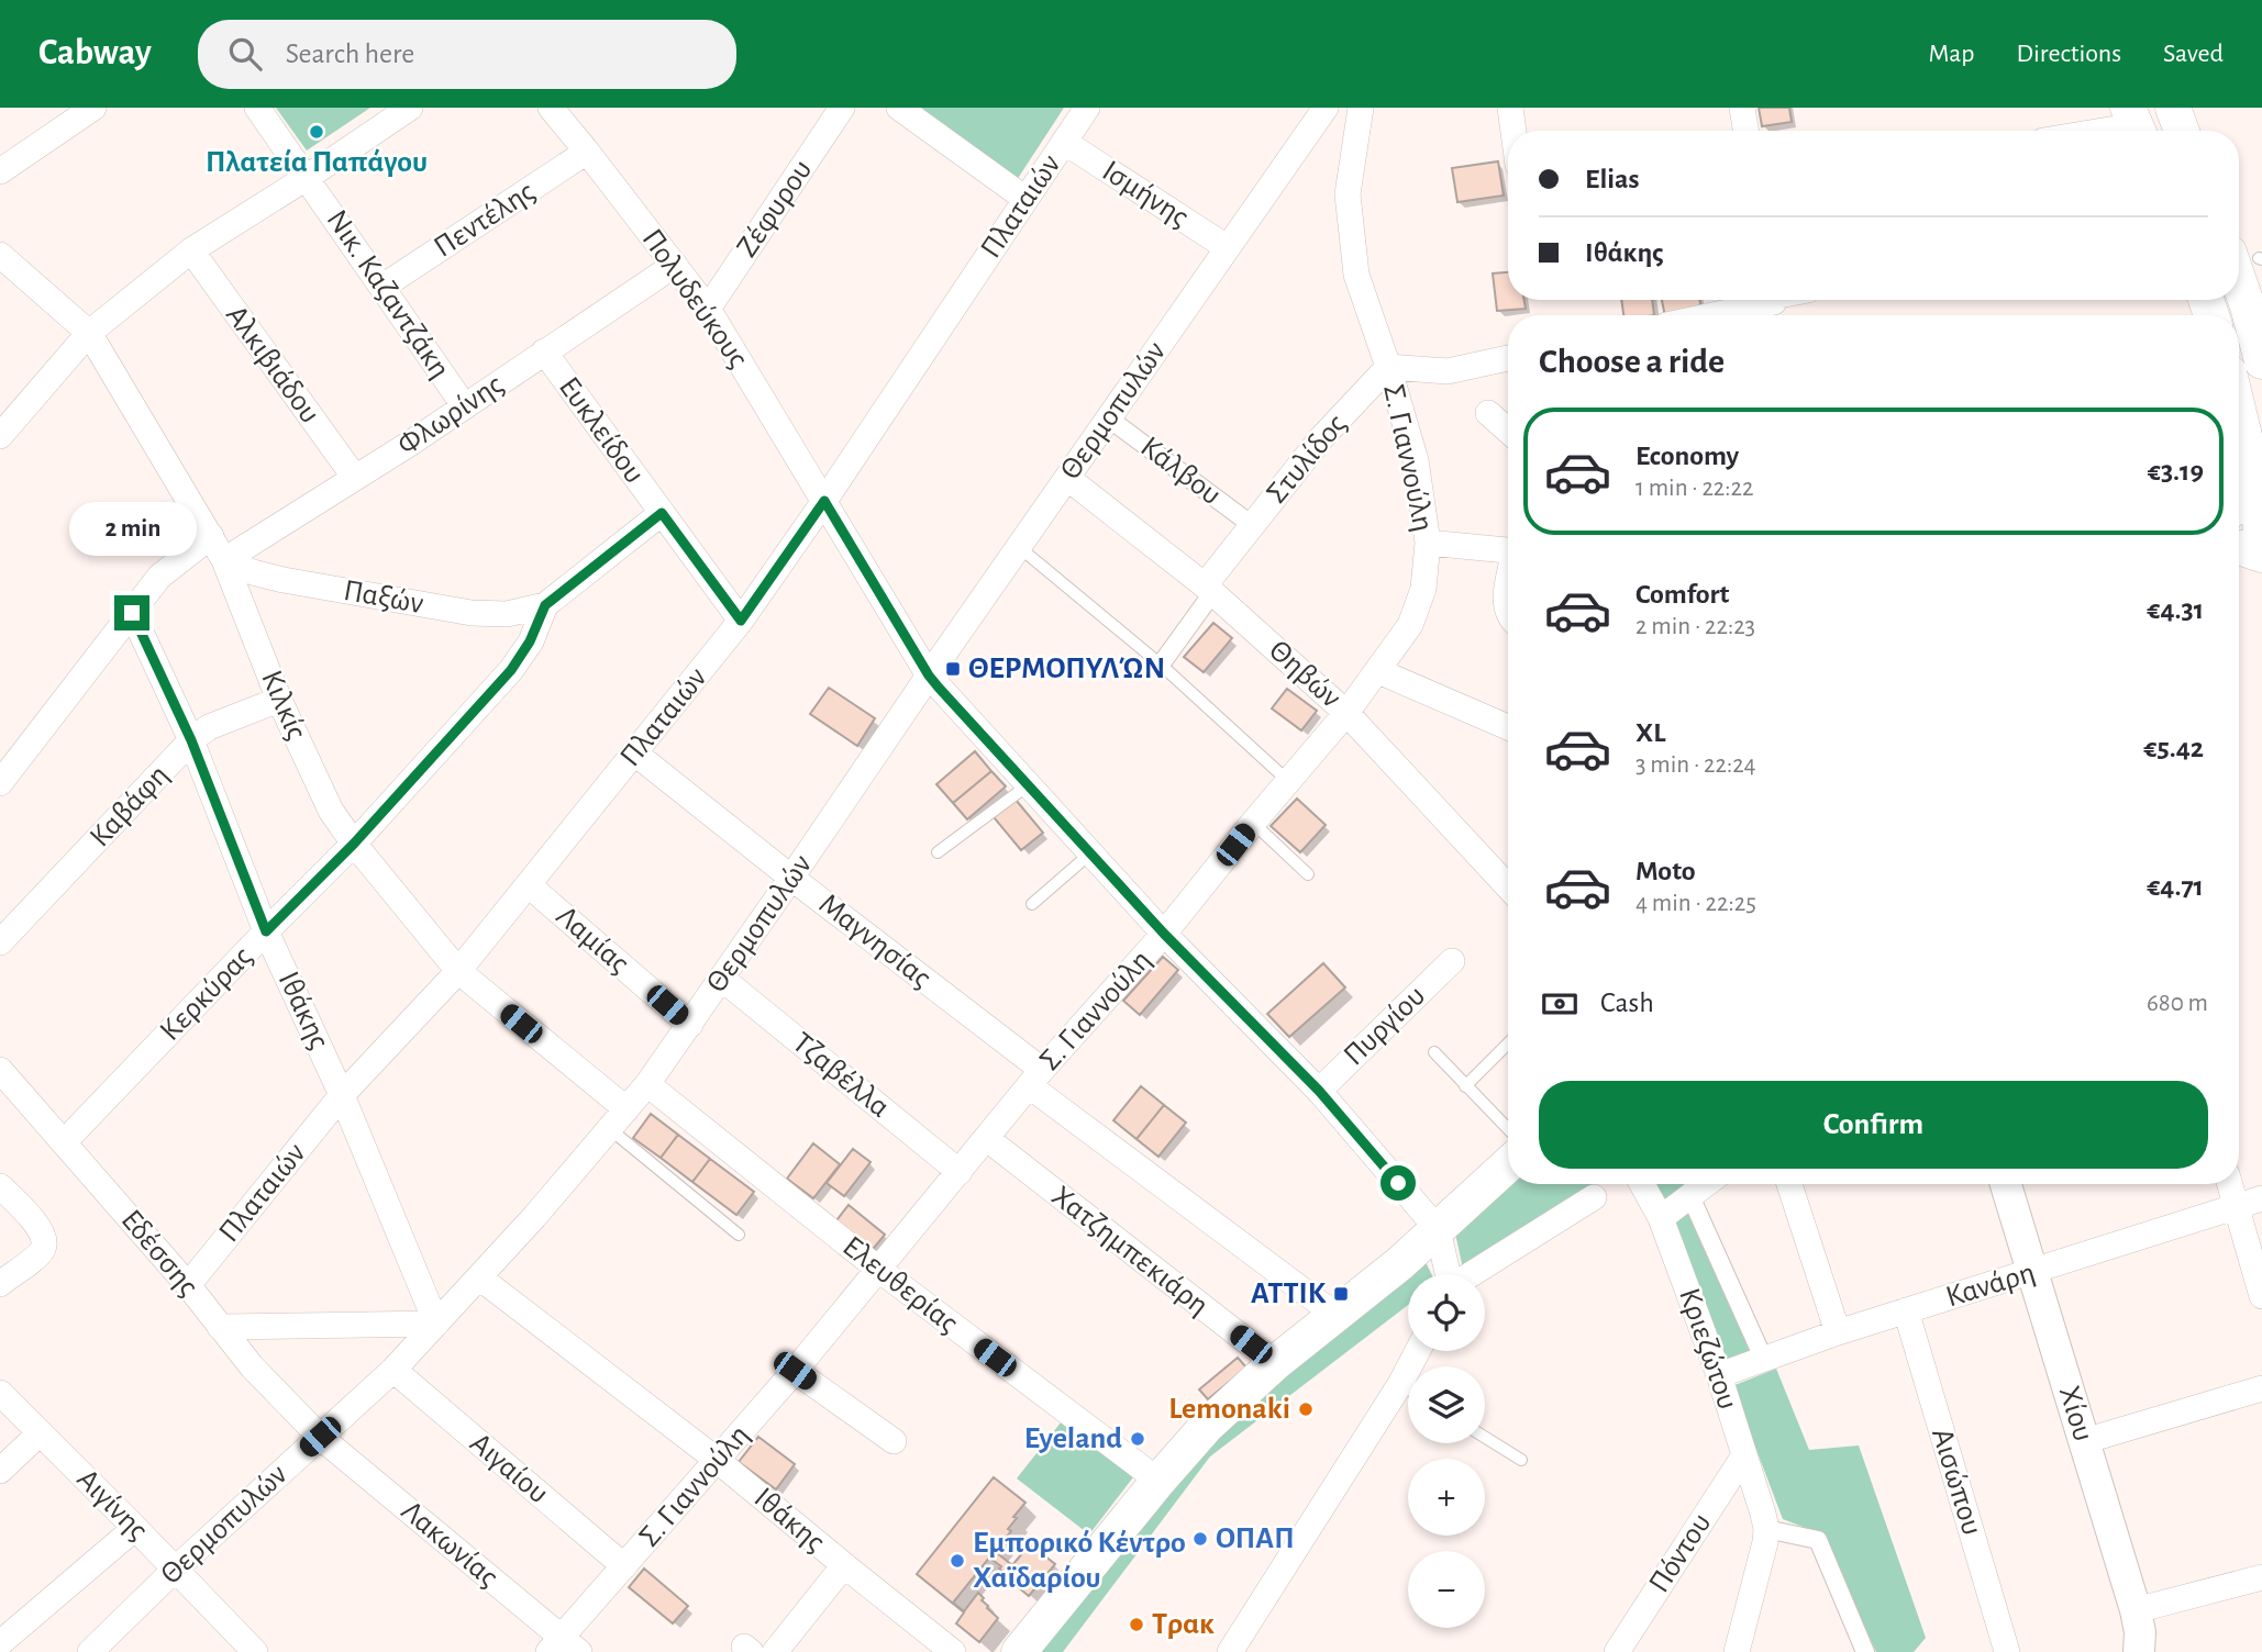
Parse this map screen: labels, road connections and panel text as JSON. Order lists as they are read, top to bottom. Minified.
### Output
{"streets":{"street":["Ισμήνης","Πλαταιών","Ζέφυρου","Πεντέλης","Νικ. Καζαντζάκη","Πολυδεύκους","Αλκιβιάδου","Θερμοπυλών","Φλωρίνης","Ευκλείδου","Σ. Γιαννούλη","Στυλίδος","Κάλβου","Παξών","Θηβών","Κιλκίς","Καβάφη","Λαμίας","Μαγνησίας","Κερκύρας","Ιθάκης","Πυργίου","Τζαβέλλα","Χατζημπεκιάρη","Εδέσσης","Ελευθερίας","Κανάρη","Κριεζώτου","Χίου","Αιγαίου","Αισώπου","Αιγίνης","Λακωνίας","Πόντου"]},"crossings":[["Ισμήνης","Πλαταιών"],["Ισμήνης","Θερμοπυλών"],["Πλαταιών","Πολυδεύκους"],["Πλαταιών","Ευκλείδου"],["Πλαταιών","Κιλκίς"],["Πλαταιών","Λαμίας"],["Πλαταιών","Μαγνησίας"],["Πλαταιών","Ιθάκης"],["Πλαταιών","Εδέσσης"],["Ζέφυρου","Πολυδεύκους"],["Πεντέλης","Νικ. Καζαντζάκη"],["Πεντέλης","Πολυδεύκους"],["Νικ. Καζαντζάκη","Φλωρίνης"],["Πολυδεύκους","Θερμοπυλών"],["Πολυδεύκους","Φλωρίνης"],["Πολυδεύκους","Σ. Γιαννούλη"],["Πολυδεύκους","Πυργίου"],["Αλκιβιάδου","Φλωρίνης"],["Θερμοπυλών","Κάλβου"],["Θερμοπυλών","Θηβών"],["Θερμοπυλών","Κιλκίς"],["Θερμοπυλών","Λαμίας"],["Θερμοπυλών","Μαγνησίας"],["Θερμοπυλών","Ιθάκης"],["Θερμοπυλών","Τζαβέλλα"],["Θερμοπυλών","Εδέσσης"],["Θερμοπυλών","Ελευθερίας"],["Θερμοπυλών","Αιγαίου"],["Θερμοπυλών","Αιγίνης"],["Θερμοπυλών","Λακωνίας"],["Φλωρίνης","Ευκλείδου"],["Φλωρίνης","Παξών"],["Φλωρίνης","Κιλκίς"],["Ευκλείδου","Κερκύρας"],["Σ. Γιαννούλη","Στυλίδος"],["Σ. Γιαννούλη","Θηβών"],["Σ. Γιαννούλη","Μαγνησίας"],["Σ. Γιαννούλη","Ιθάκης"],["Σ. Γιαννούλη","Τζαβέλλα"],["Σ. Γιαννούλη","Χατζημπεκιάρη"],["Σ. Γιαννούλη","Ελευθερίας"],["Σ. Γιαννούλη","Αιγαίου"],["Σ. Γιαννούλη","Λακωνίας"],["Στυλίδος","Κάλβου"],["Στυλίδος","Θηβών"],["Παξών","Κιλκίς"],["Παξών","Κερκύρας"],["Κιλκίς","Καβάφη"],["Κιλκίς","Κερκύρας"],["Καβάφη","Ιθάκης"],["Κερκύρας","Ιθάκης"],["Κερκύρας","Εδέσσης"],["Εδέσσης","Λακωνίας"],["Κανάρη","Κριεζώτου"],["Κανάρη","Χίου"],["Κανάρη","Αισώπου"],["Κριεζώτου","Πόντου"]],"places":{"other":["Πλατεία Παπάγου","Lemonaki","Eyeland","ΟΠΑΠ","Εμπορικό Κέντρο Χαϊδαρίου","Τρακ"],"transit":["ΘΕΡΜΟΠΥΛΏΝ","ΑΤΤΙΚ"]},"page":{"header":"Cabway","search":"Search here","nav":["Map","Directions","Saved"],"banner":["Elias","Ιθάκης"],"heading":"Choose a ride","list":[{"name":"Economy","note":"1 min · 22:22","value":"€3.19"},{"name":"Comfort","note":"2 min · 22:23","value":"€4.31"},{"name":"XL","note":"3 min · 22:24","value":"€5.42"},{"name":"Moto","note":"4 min · 22:25","value":"€4.71"}],"bubble":"2 min","pay":["Cash","680 m"],"buttons":"Confirm","map_buttons":["+","−"]}}
